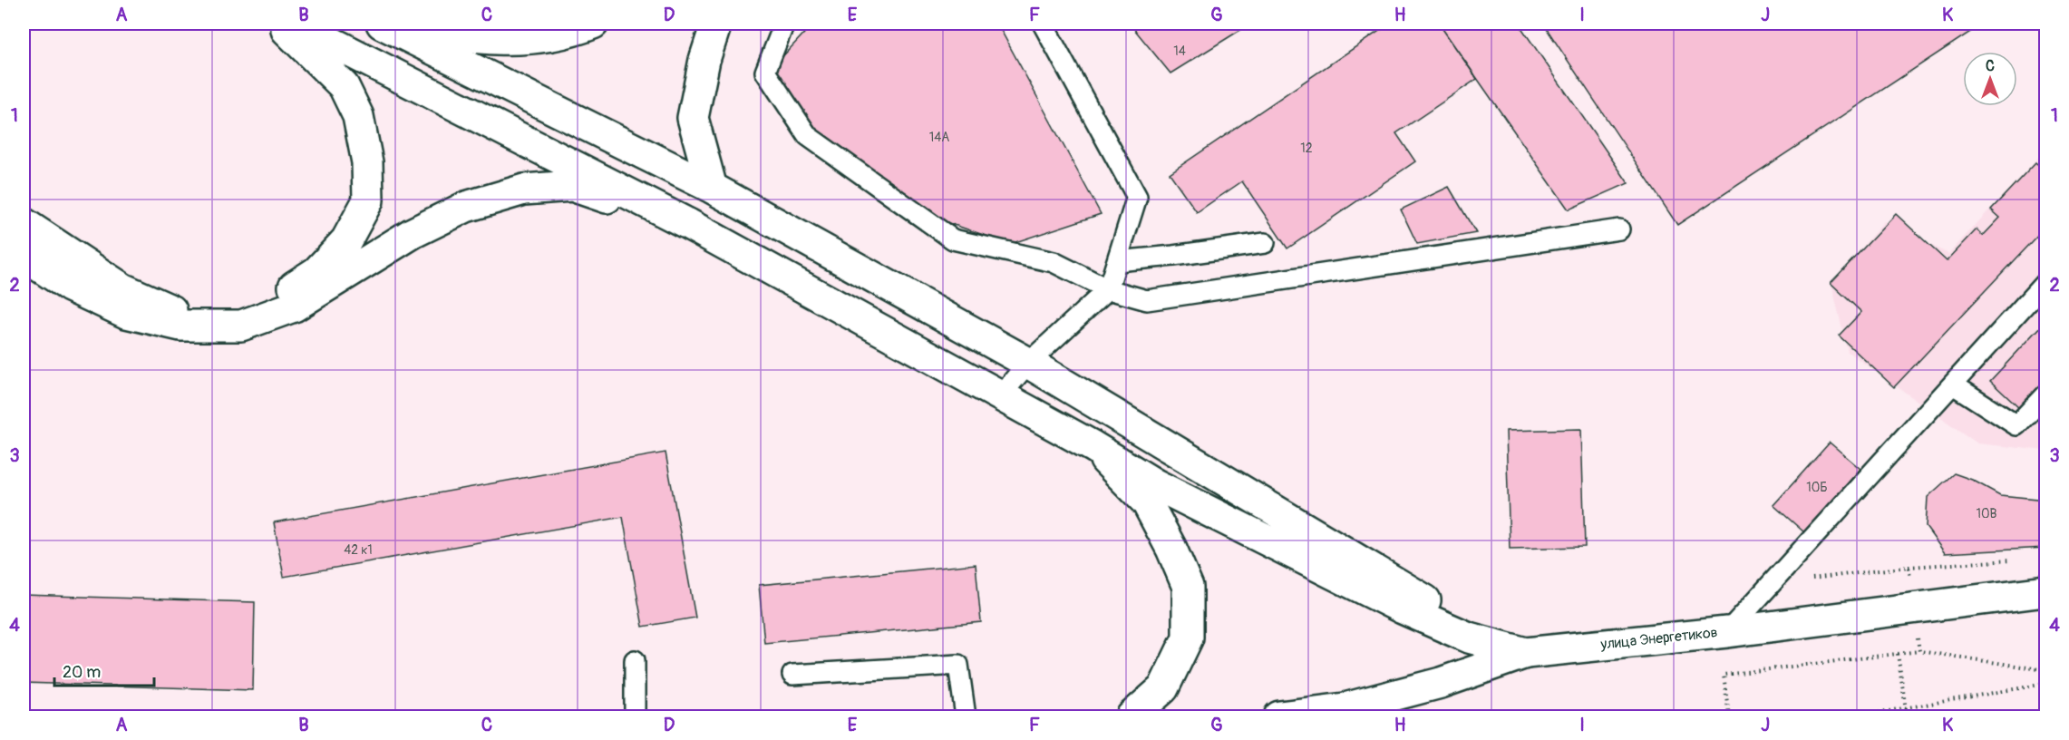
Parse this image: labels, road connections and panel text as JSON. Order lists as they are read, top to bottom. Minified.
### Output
{"streets":{"main road":["улица Энергетиков"]},"house_numbers":["14","14А","12","10Б","10В","42 к1"],"scale_bar":"20 m","north":"top","grid":{"columns":["A","B","C","D","E","F","G","H","I","J","K"],"rows":["1","2","3","4"]}}
